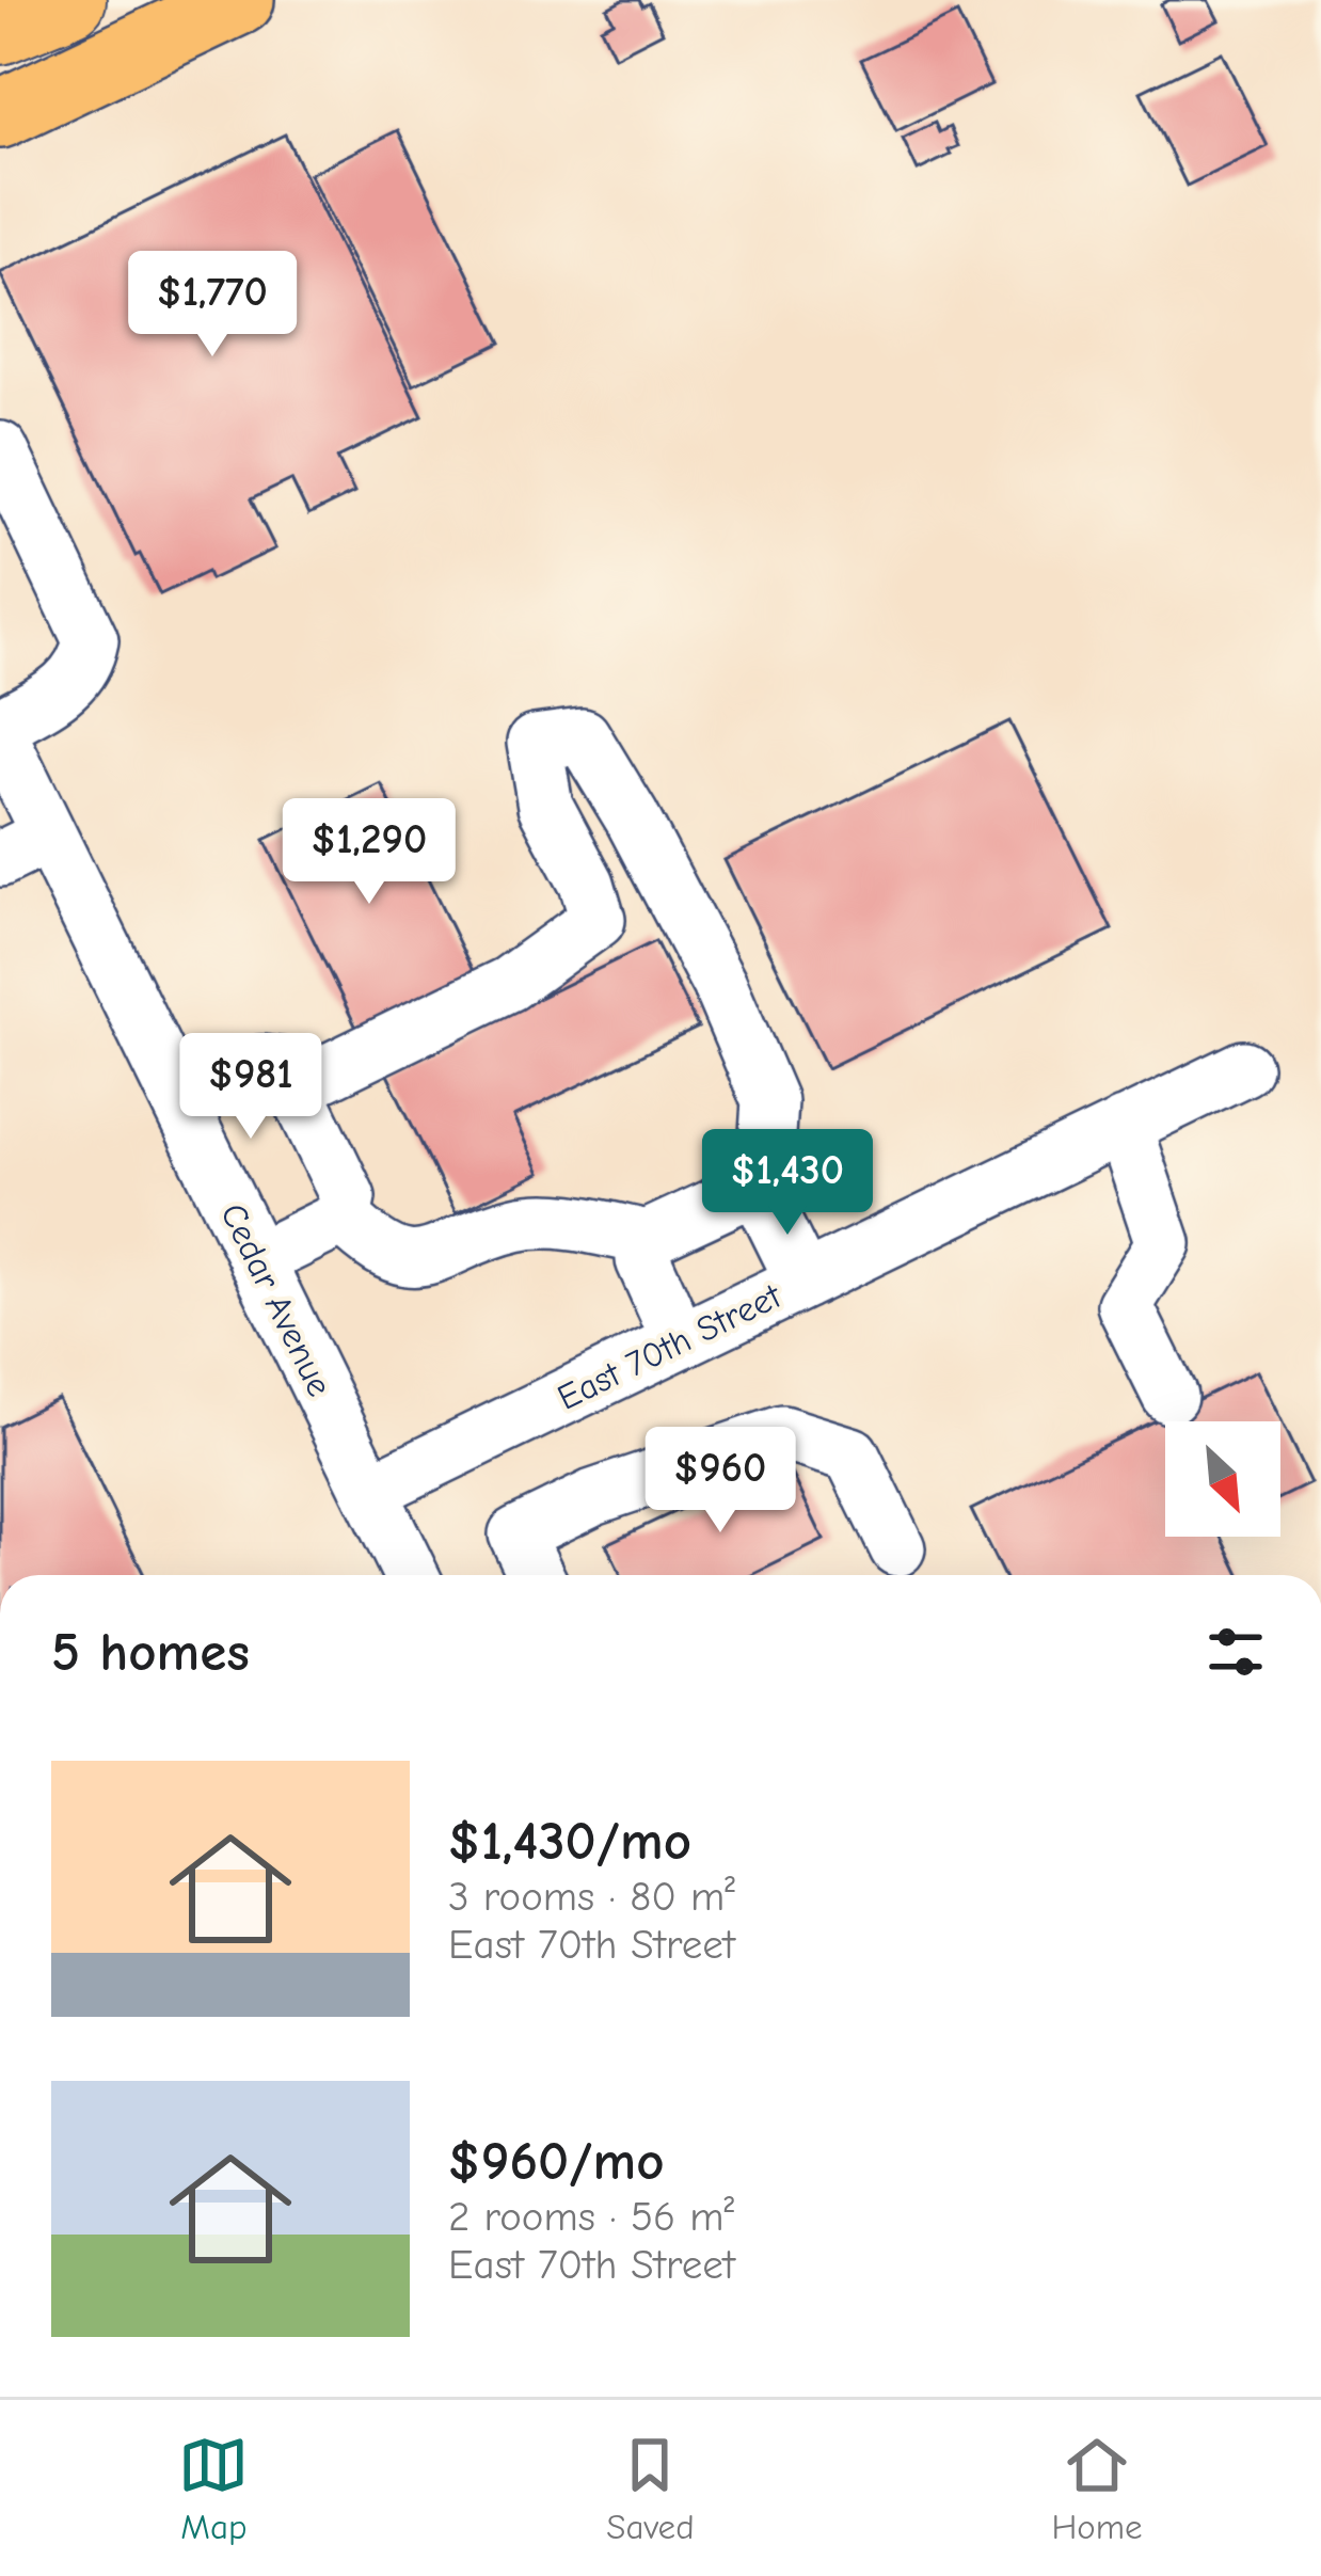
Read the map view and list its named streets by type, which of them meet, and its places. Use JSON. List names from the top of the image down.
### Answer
{
  "streets": {
    "street": ["Cedar Avenue", "East 70th Street"]
  },
  "crossings": [
    ["Cedar Avenue", "East 70th Street"]
  ],
  "north": "bottom right",
  "page": {
    "price": [
      "$1,770",
      "$1,290",
      "$981",
      "$1,430",
      "$960"
    ],
    "heading": "5 homes",
    "list": [
      {
        "name": "$1,430/mo",
        "note": "3 rooms · 80 m² · East 70th Street"
      },
      {
        "name": "$960/mo",
        "note": "2 rooms · 56 m² · East 70th Street"
      }
    ],
    "tabs": ["Map", "Saved", "Home"]
  }
}
